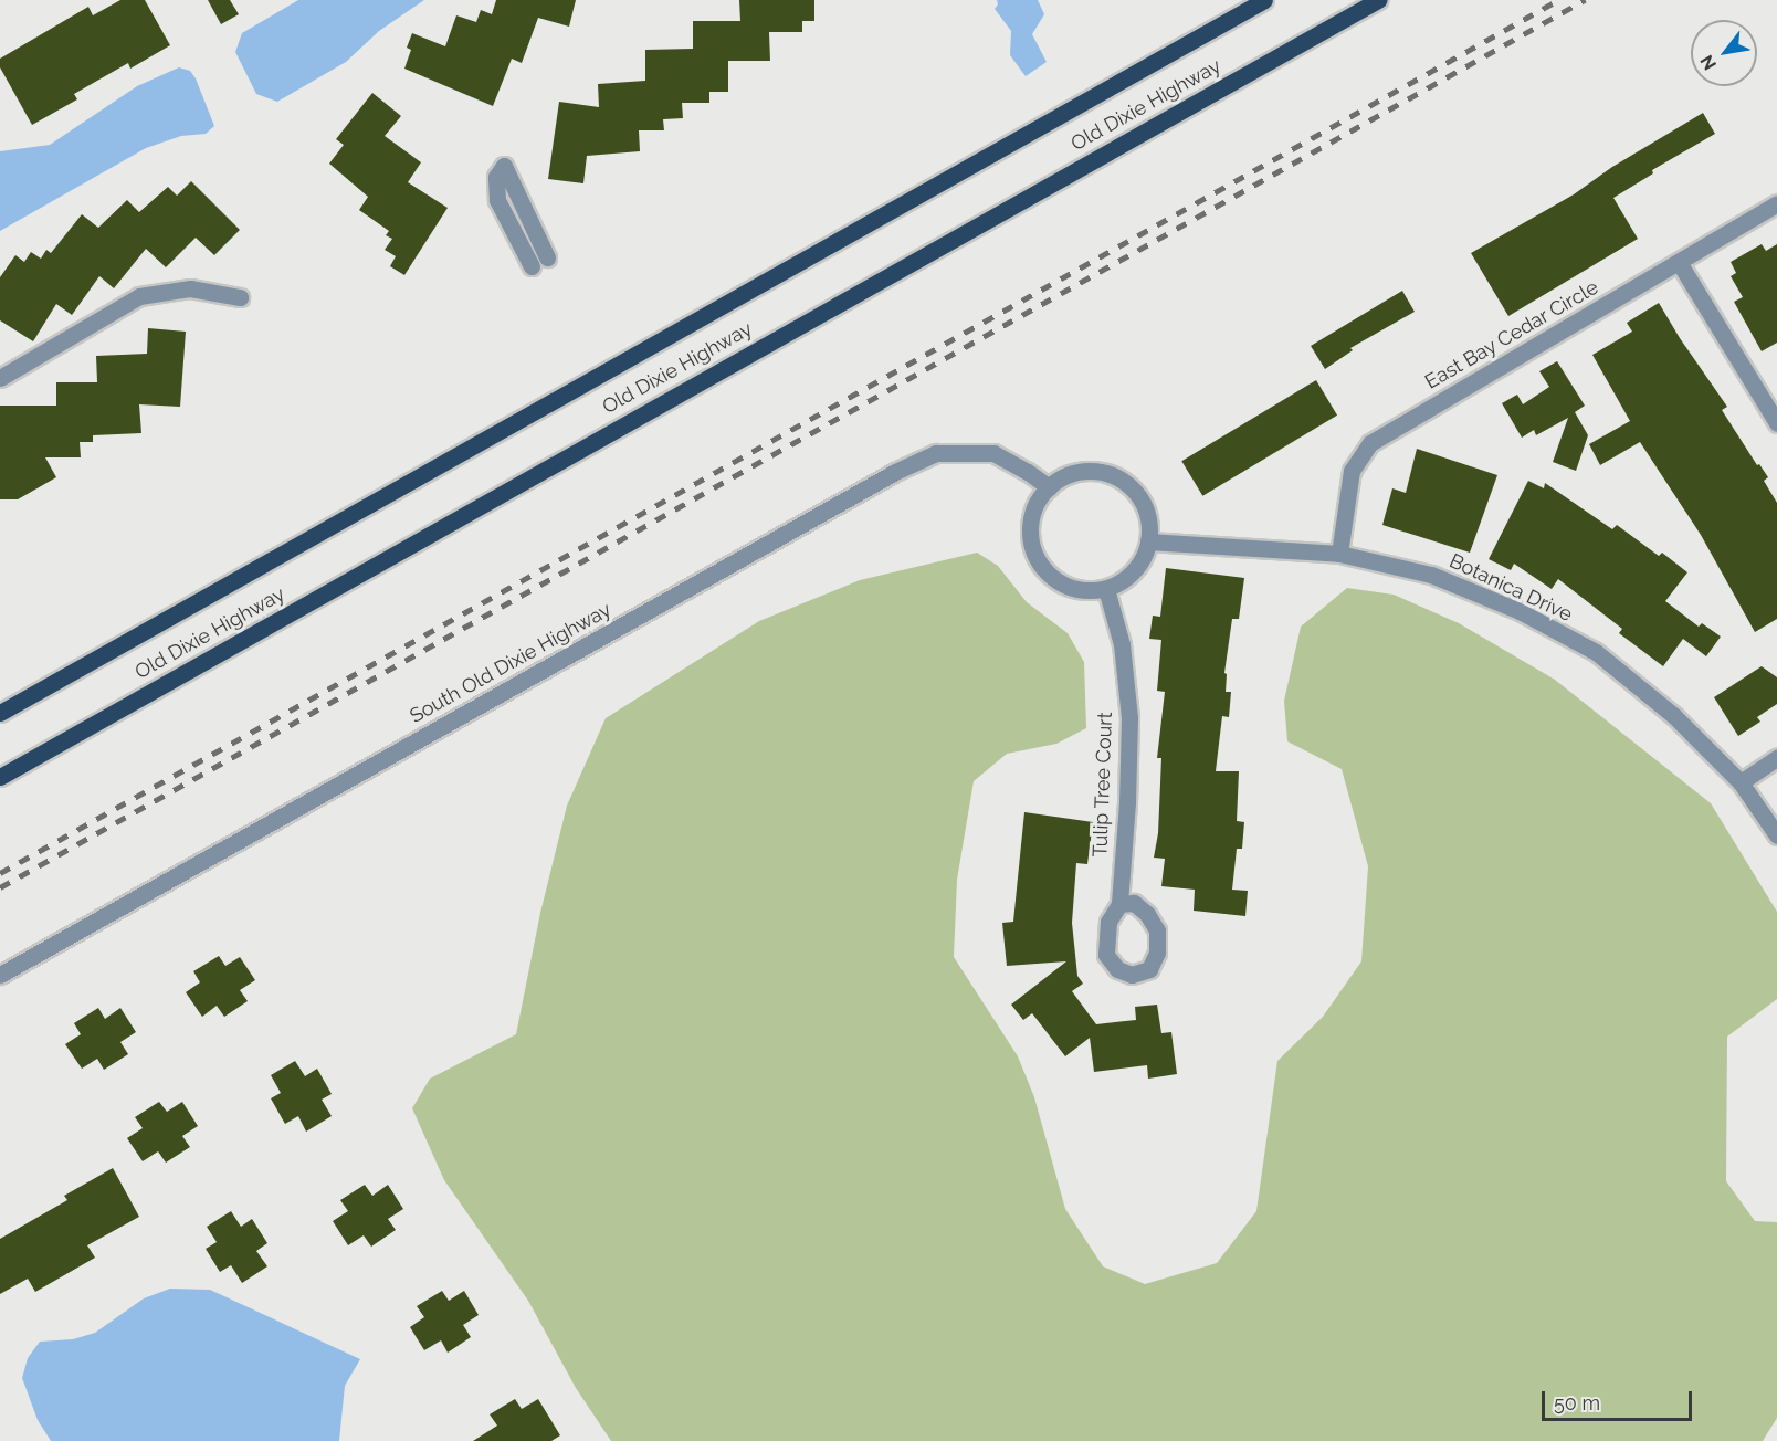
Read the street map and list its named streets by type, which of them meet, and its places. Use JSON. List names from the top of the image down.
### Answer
{
  "streets": {
    "main road": ["Old Dixie Highway"],
    "street": [
      "East Bay Cedar Circle",
      "Botanica Drive",
      "South Old Dixie Highway",
      "Tulip Tree Court"
    ]
  },
  "crossings": [
    ["East Bay Cedar Circle", "Botanica Drive"],
    ["Botanica Drive", "South Old Dixie Highway"],
    ["Botanica Drive", "Tulip Tree Court"],
    ["South Old Dixie Highway", "Tulip Tree Court"]
  ],
  "scale_bar": "50 m",
  "north": "bottom left"
}
